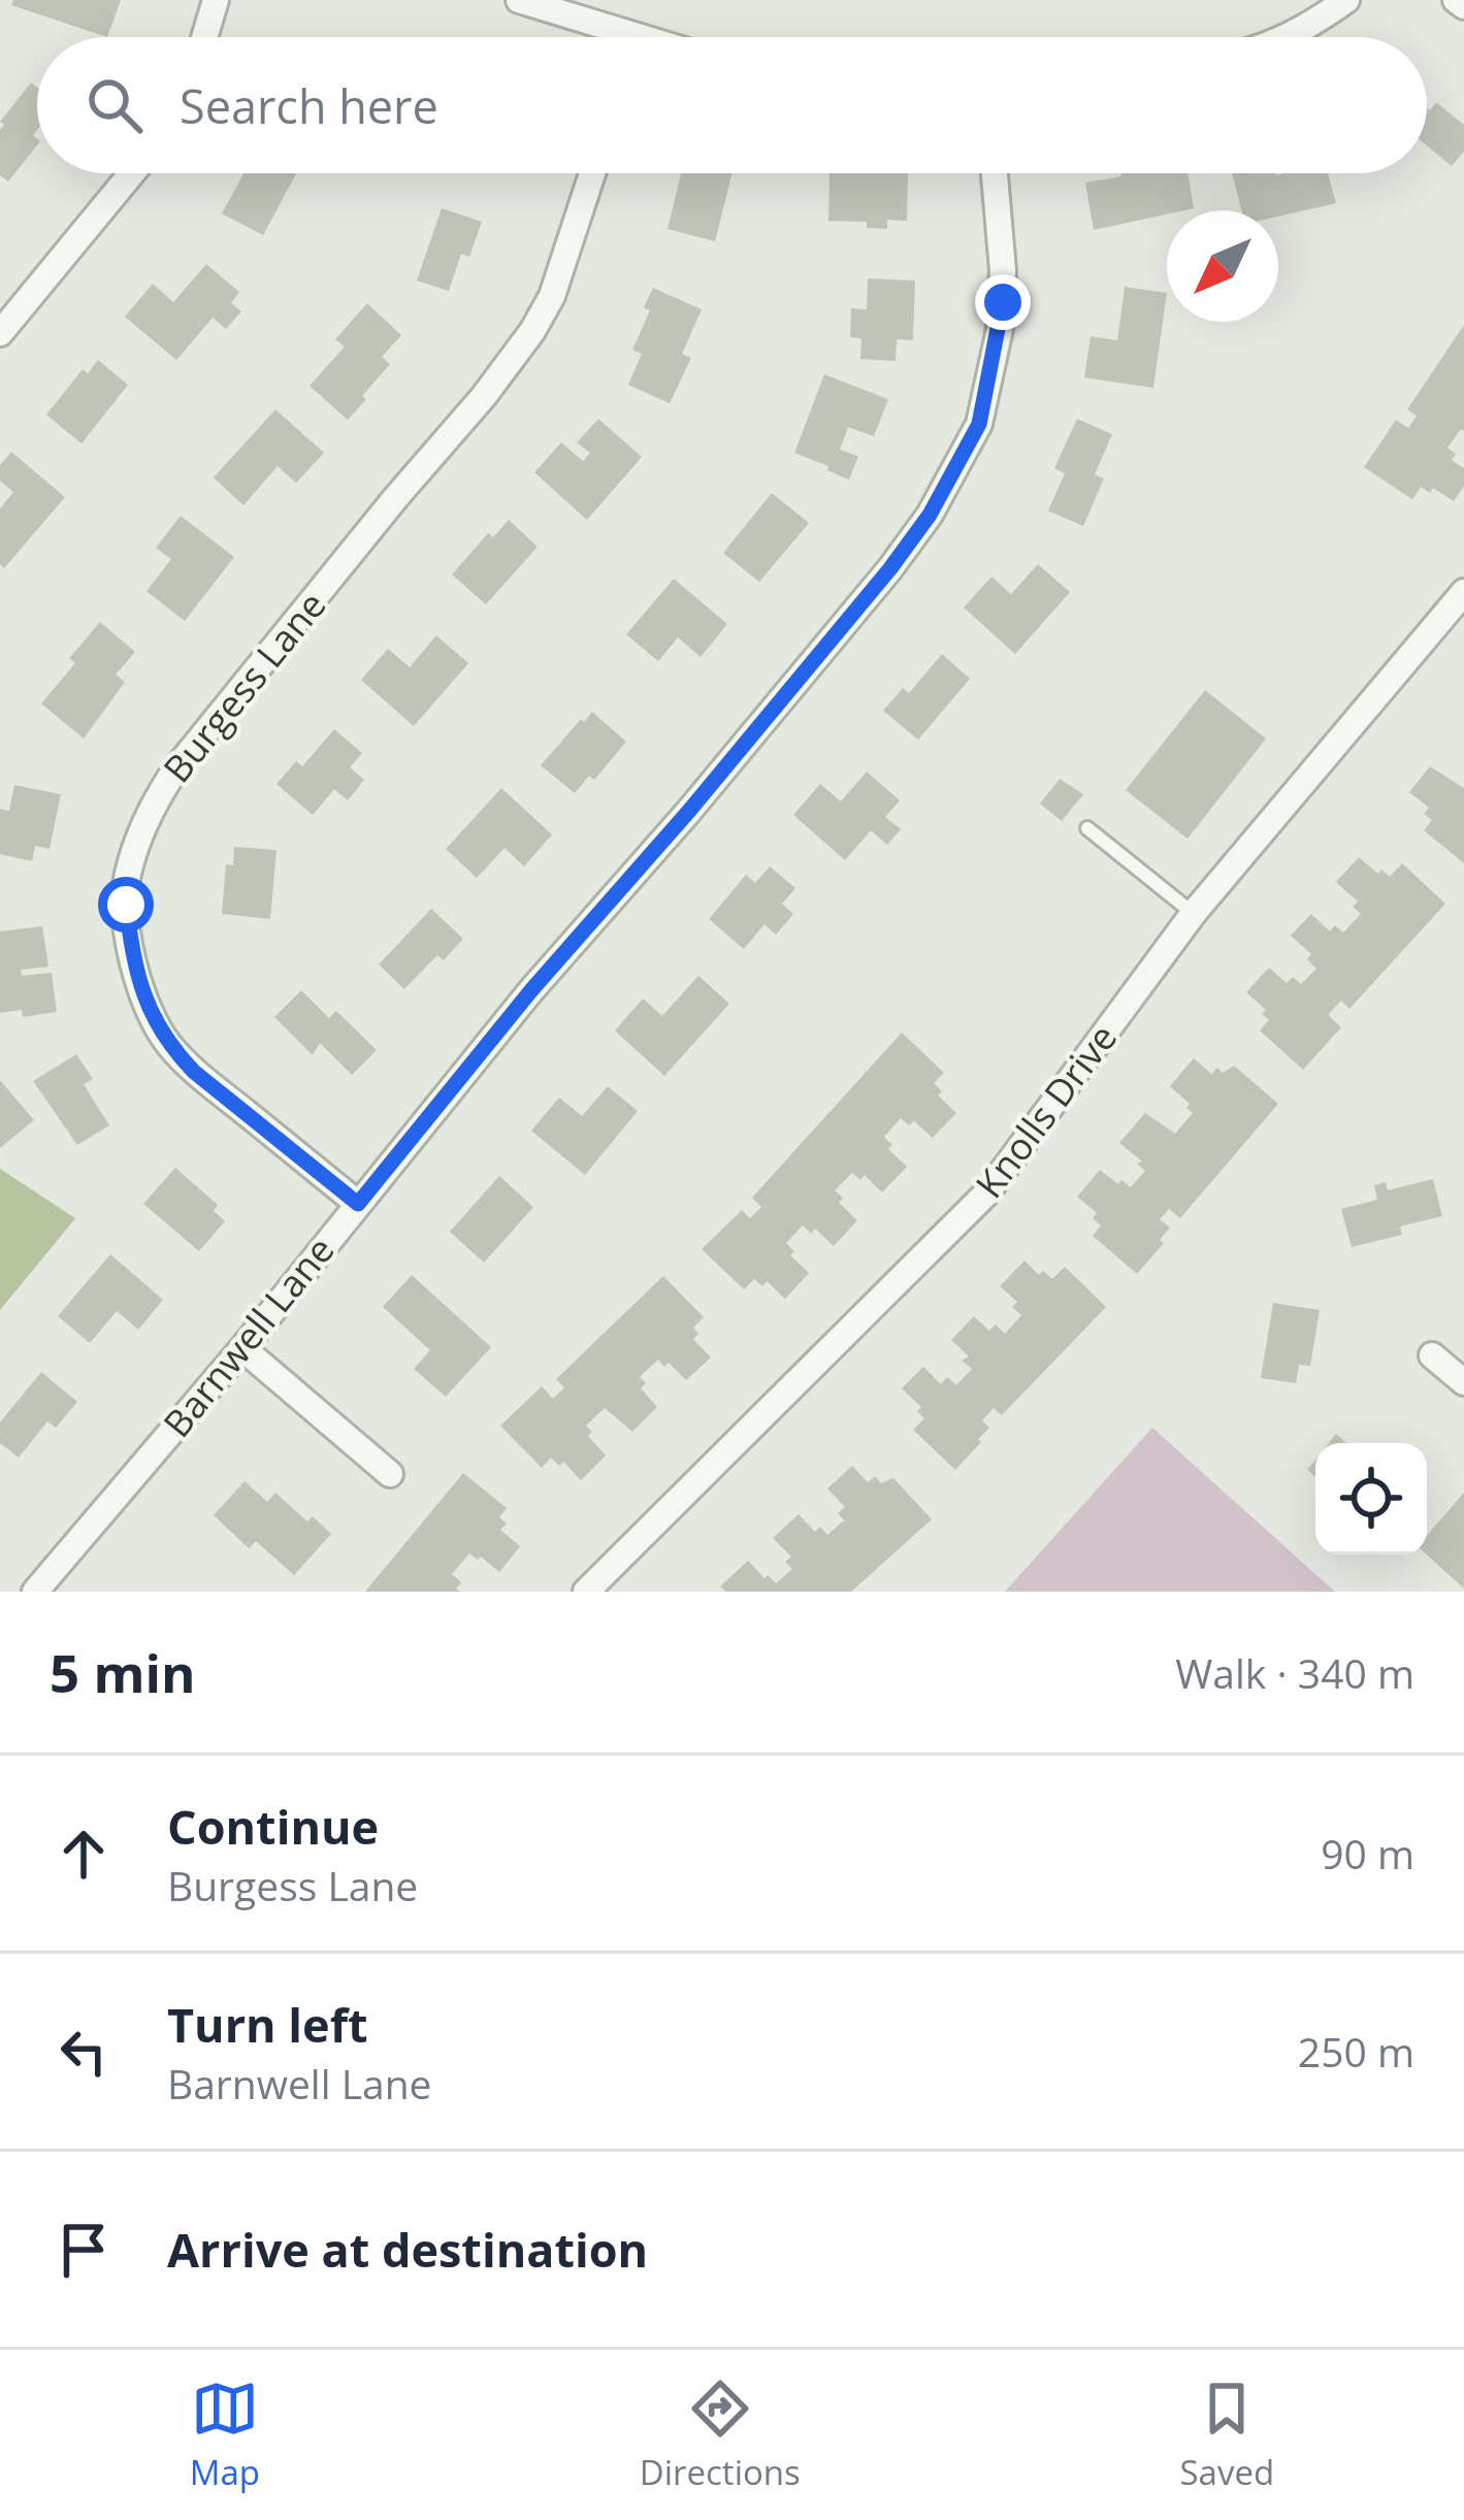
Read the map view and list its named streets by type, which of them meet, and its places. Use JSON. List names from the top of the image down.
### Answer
{
  "streets": {
    "street": ["Burgess Lane", "Knolls Drive", "Barnwell Lane"]
  },
  "crossings": [
    ["Burgess Lane", "Barnwell Lane"]
  ],
  "north": "bottom left",
  "page": {
    "search": "Search here",
    "heading": ["5 min", "Walk · 340 m"],
    "list": [
      ["Continue", "Burgess Lane", "90 m"],
      ["Turn left", "Barnwell Lane", "250 m"],
      "Arrive at destination"
    ],
    "nav": ["Map", "Directions", "Saved"]
  }
}
